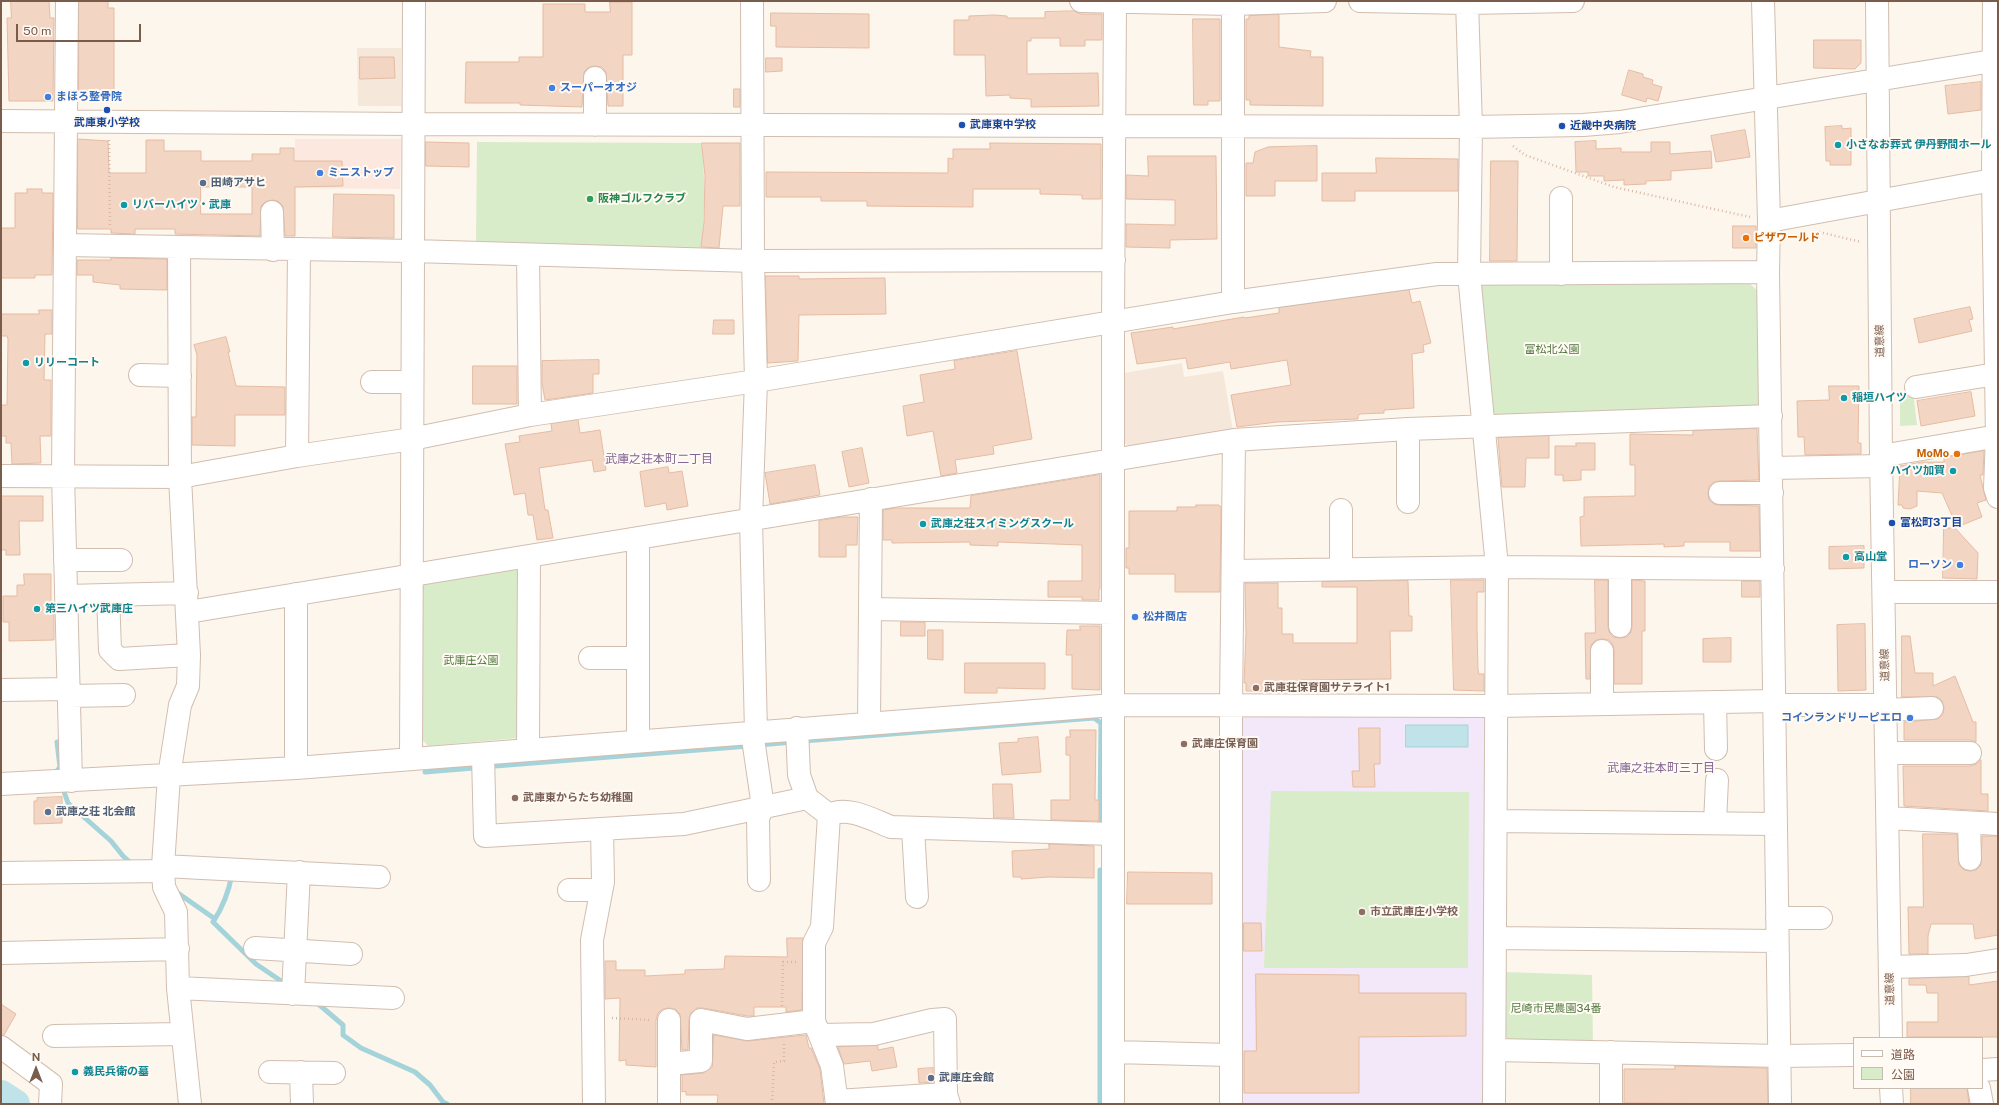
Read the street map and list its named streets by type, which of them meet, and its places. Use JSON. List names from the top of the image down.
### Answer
{
  "streets": {
    "street": ["道意線"]
  },
  "districts": ["武庫之荘本町二丁目", "武庫之荘本町三丁目"],
  "parks": ["富松北公園", "武庫庄公園", "尼崎市民農園34番"],
  "places": [
    "スーパーオオジ",
    "まほろ整骨院",
    "武庫東小学校",
    "武庫東中学校",
    "近畿中央病院",
    "小さなお葬式 伊丹野間ホール",
    "ミニストップ",
    "田崎アサヒ",
    "阪神ゴルフクラブ",
    "リバーハイツ・武庫",
    "ピザワールド",
    "リリーコート",
    "稲垣ハイツ",
    "MoMo",
    "ハイツ加賀",
    "富松町3丁目",
    "武庫之荘スイミングスクール",
    "高山堂",
    "ローソン",
    "第三ハイツ武庫庄",
    "松井商店",
    "武庫荘保育園サテライト1",
    "コインランドリーピエロ",
    "武庫庄保育園",
    "武庫東からたち幼稚園",
    "武庫之荘 北会館",
    "市立武庫庄小学校",
    "義民兵衛の墓",
    "武庫庄会館"
  ],
  "legend": ["道路", "公園"],
  "scale_bar": "50 m",
  "north": "top"
}
